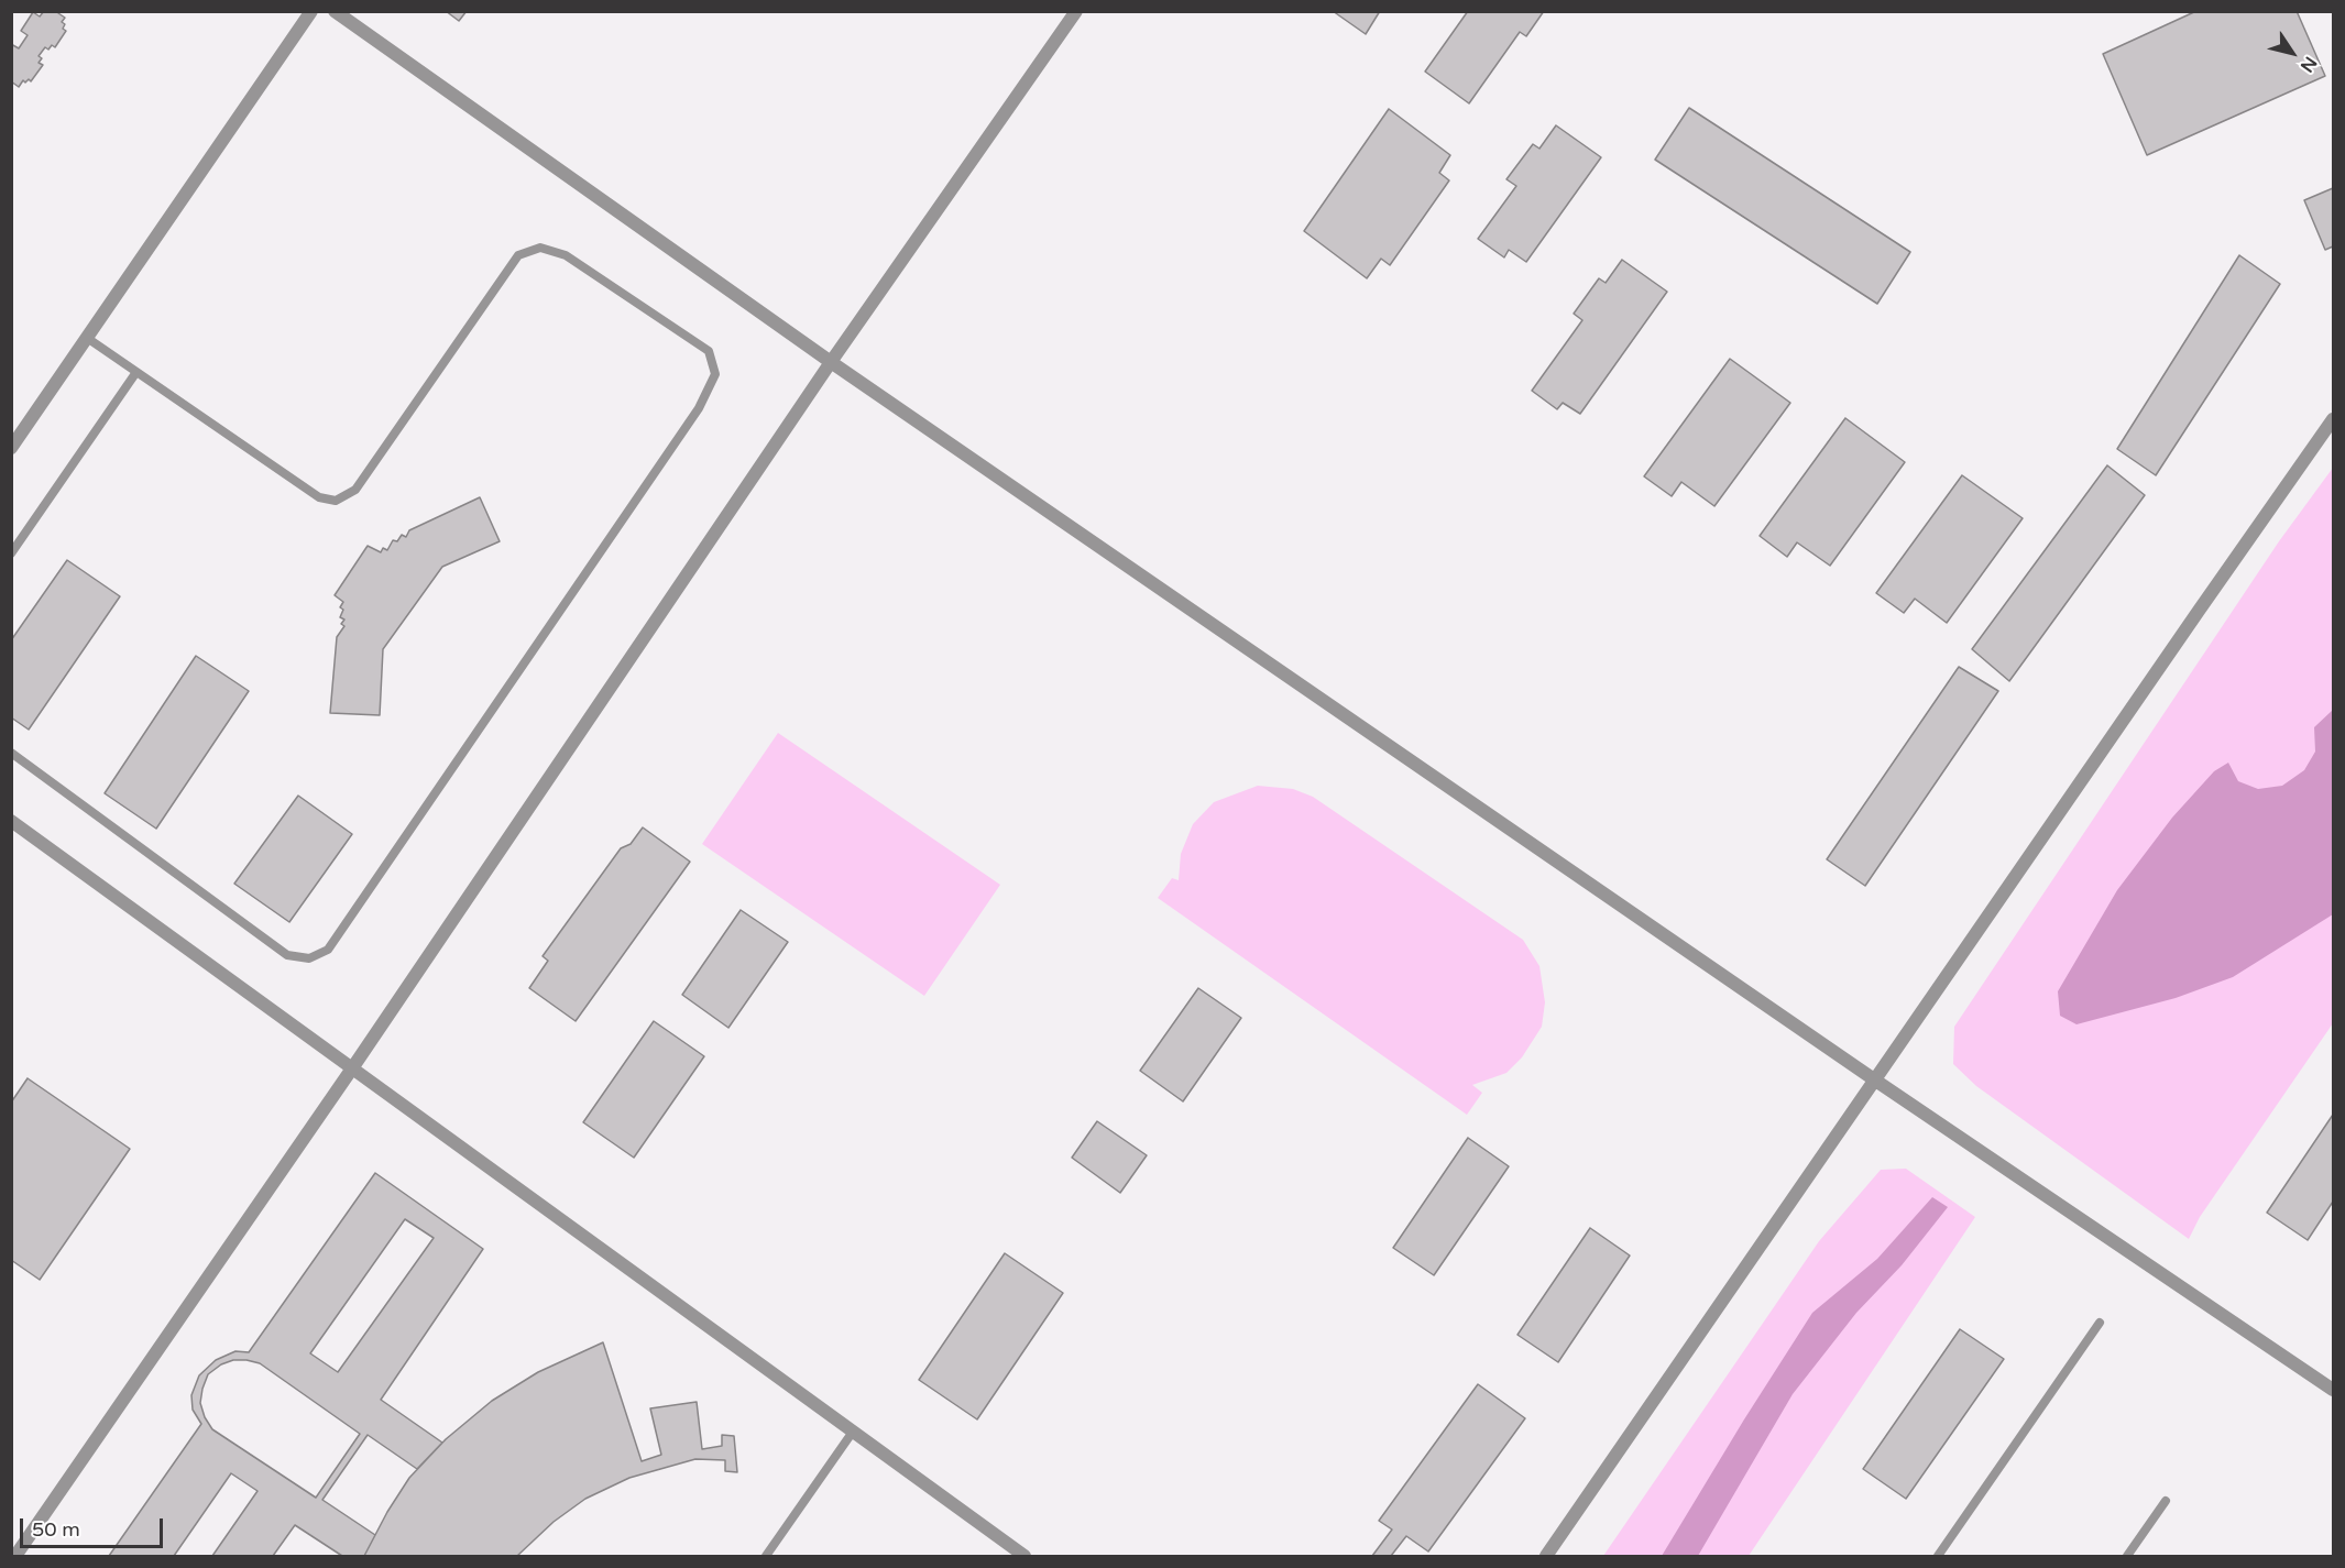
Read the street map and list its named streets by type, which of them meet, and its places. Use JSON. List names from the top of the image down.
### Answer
{
  "scale_bar": "50 m",
  "north": "bottom right"
}
